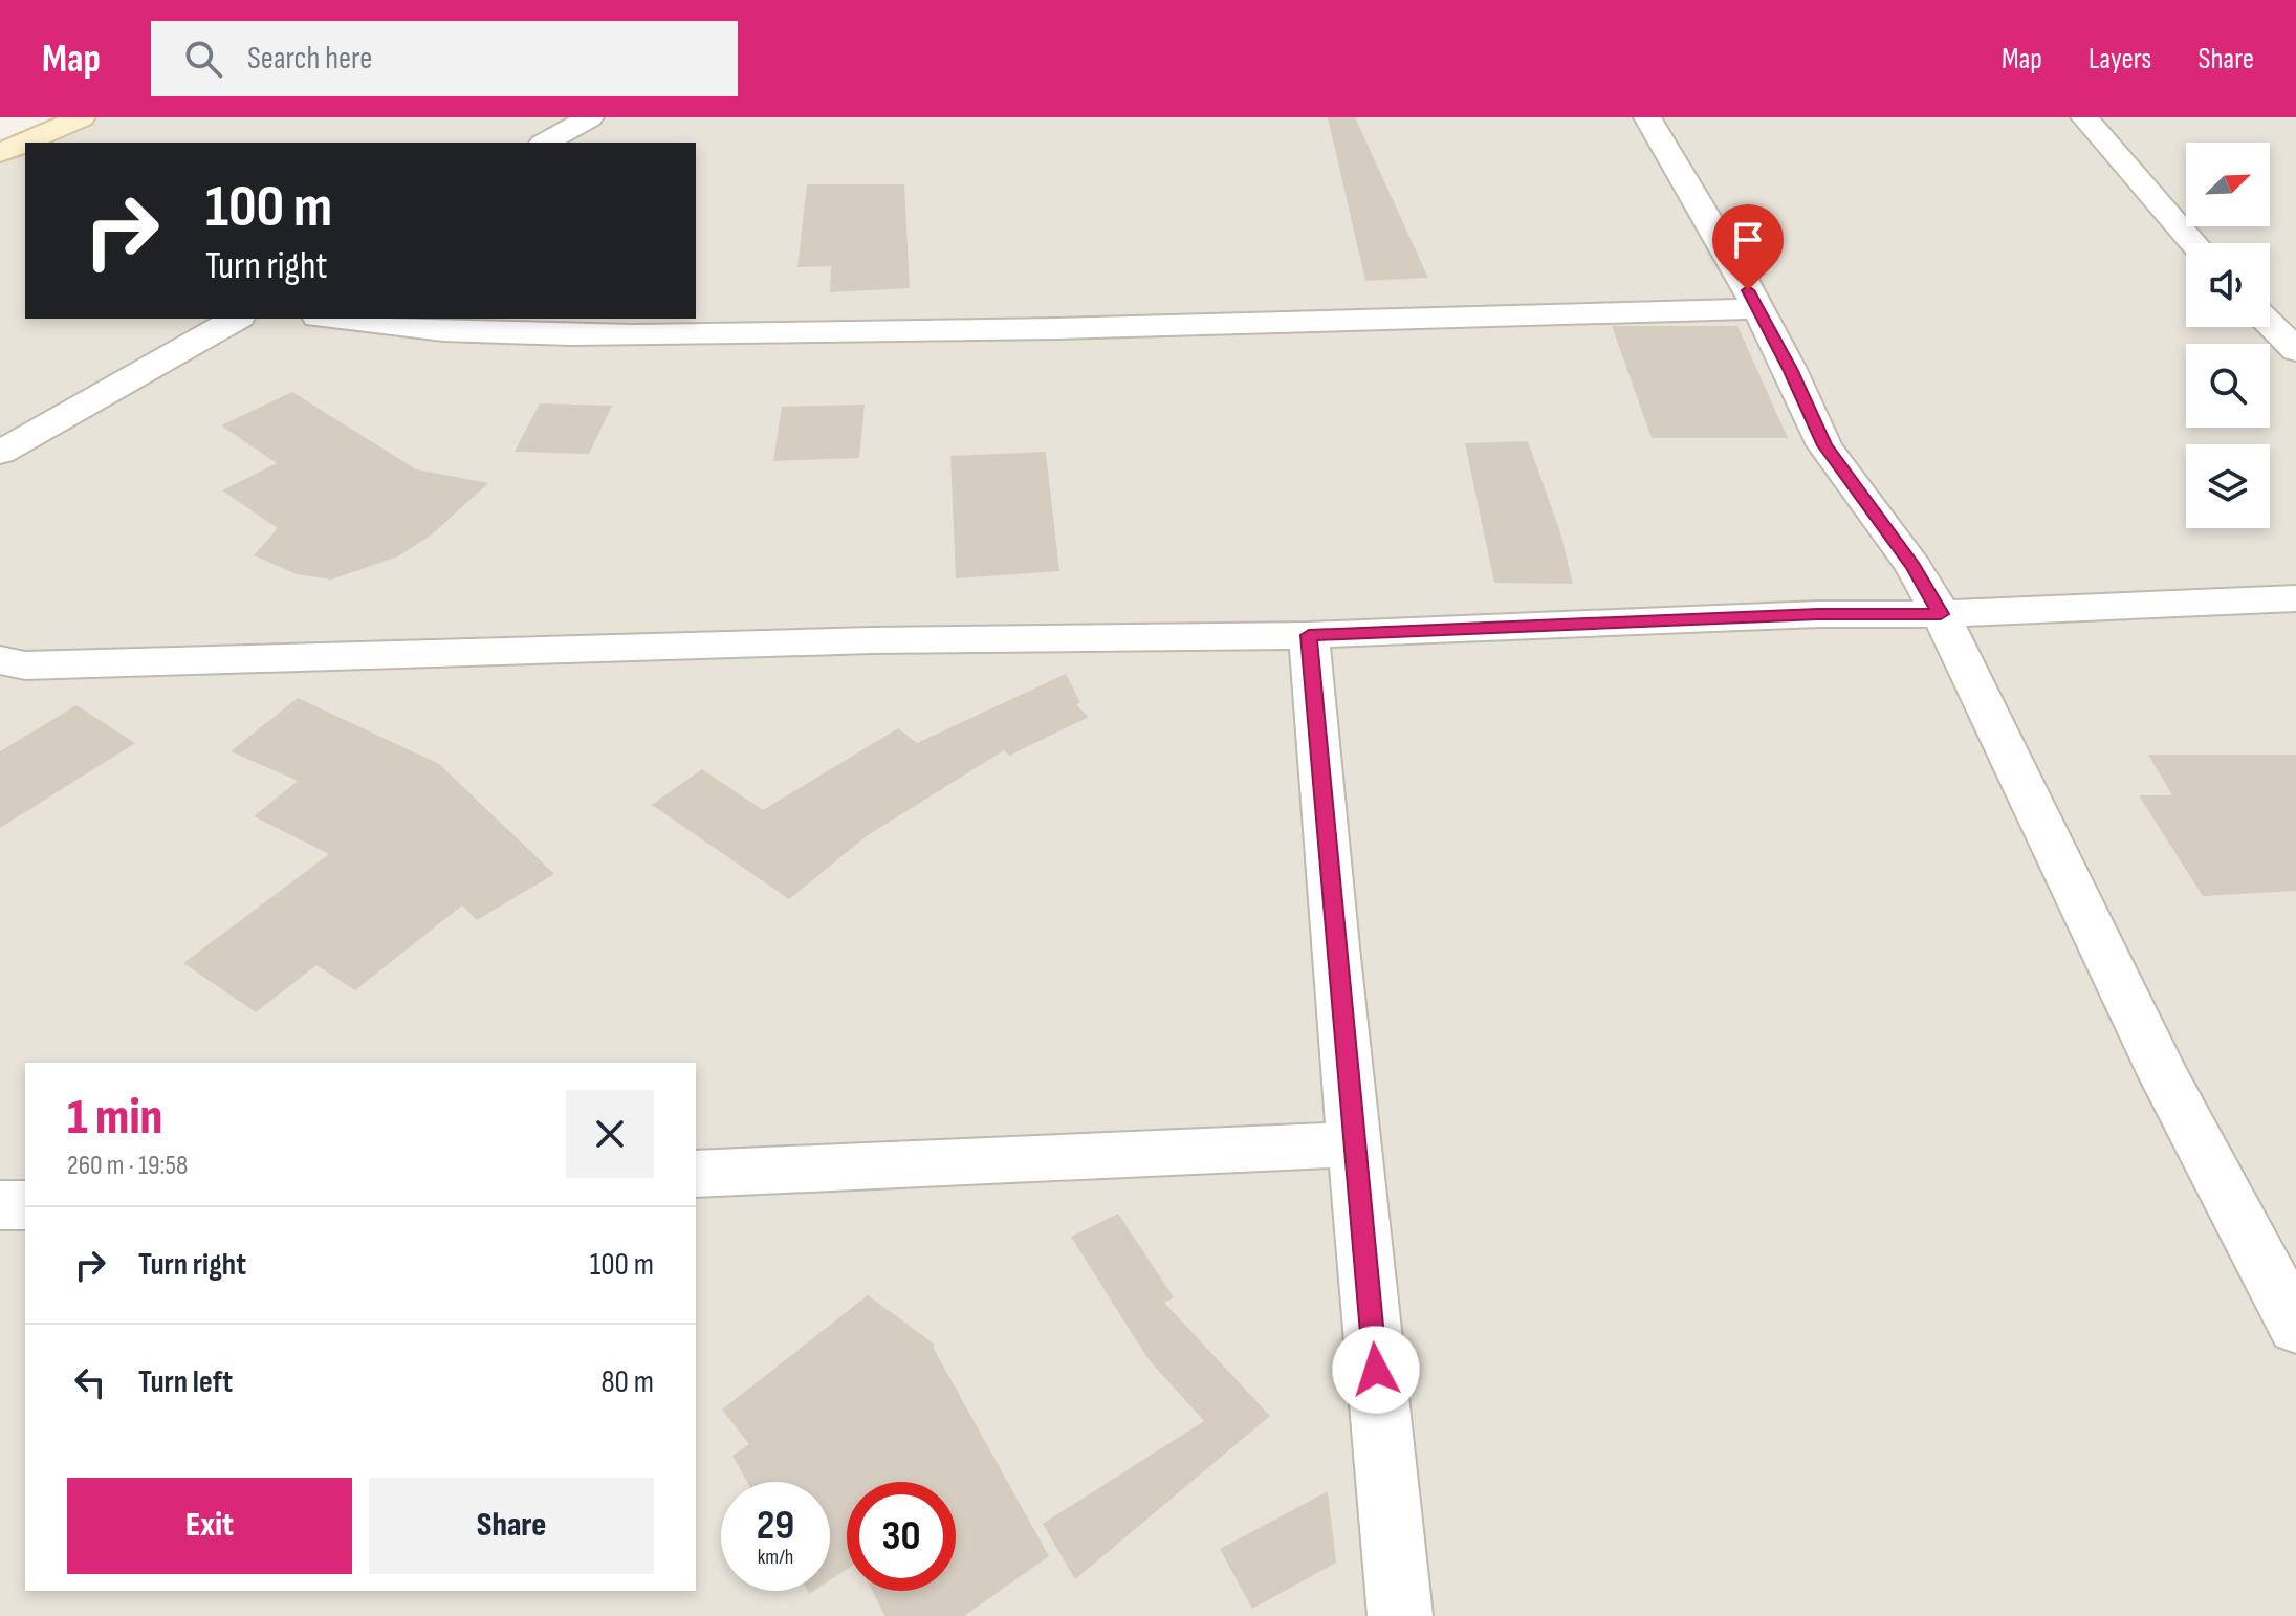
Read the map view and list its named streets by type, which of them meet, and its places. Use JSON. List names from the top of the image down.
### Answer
{
  "north": "top right",
  "page": {
    "header": "Map",
    "search": "Search here",
    "nav": ["Map", "Layers", "Share"],
    "turn": ["100 m", "Turn right"],
    "heading": ["1 min", "260 m · 19:58"],
    "list": [
      {
        "name": "Turn right",
        "value": "100 m"
      },
      {
        "name": "Turn left",
        "value": "80 m"
      }
    ],
    "buttons": ["Exit", "Share"],
    "speed": "29 km/h",
    "limit": "30"
  }
}
